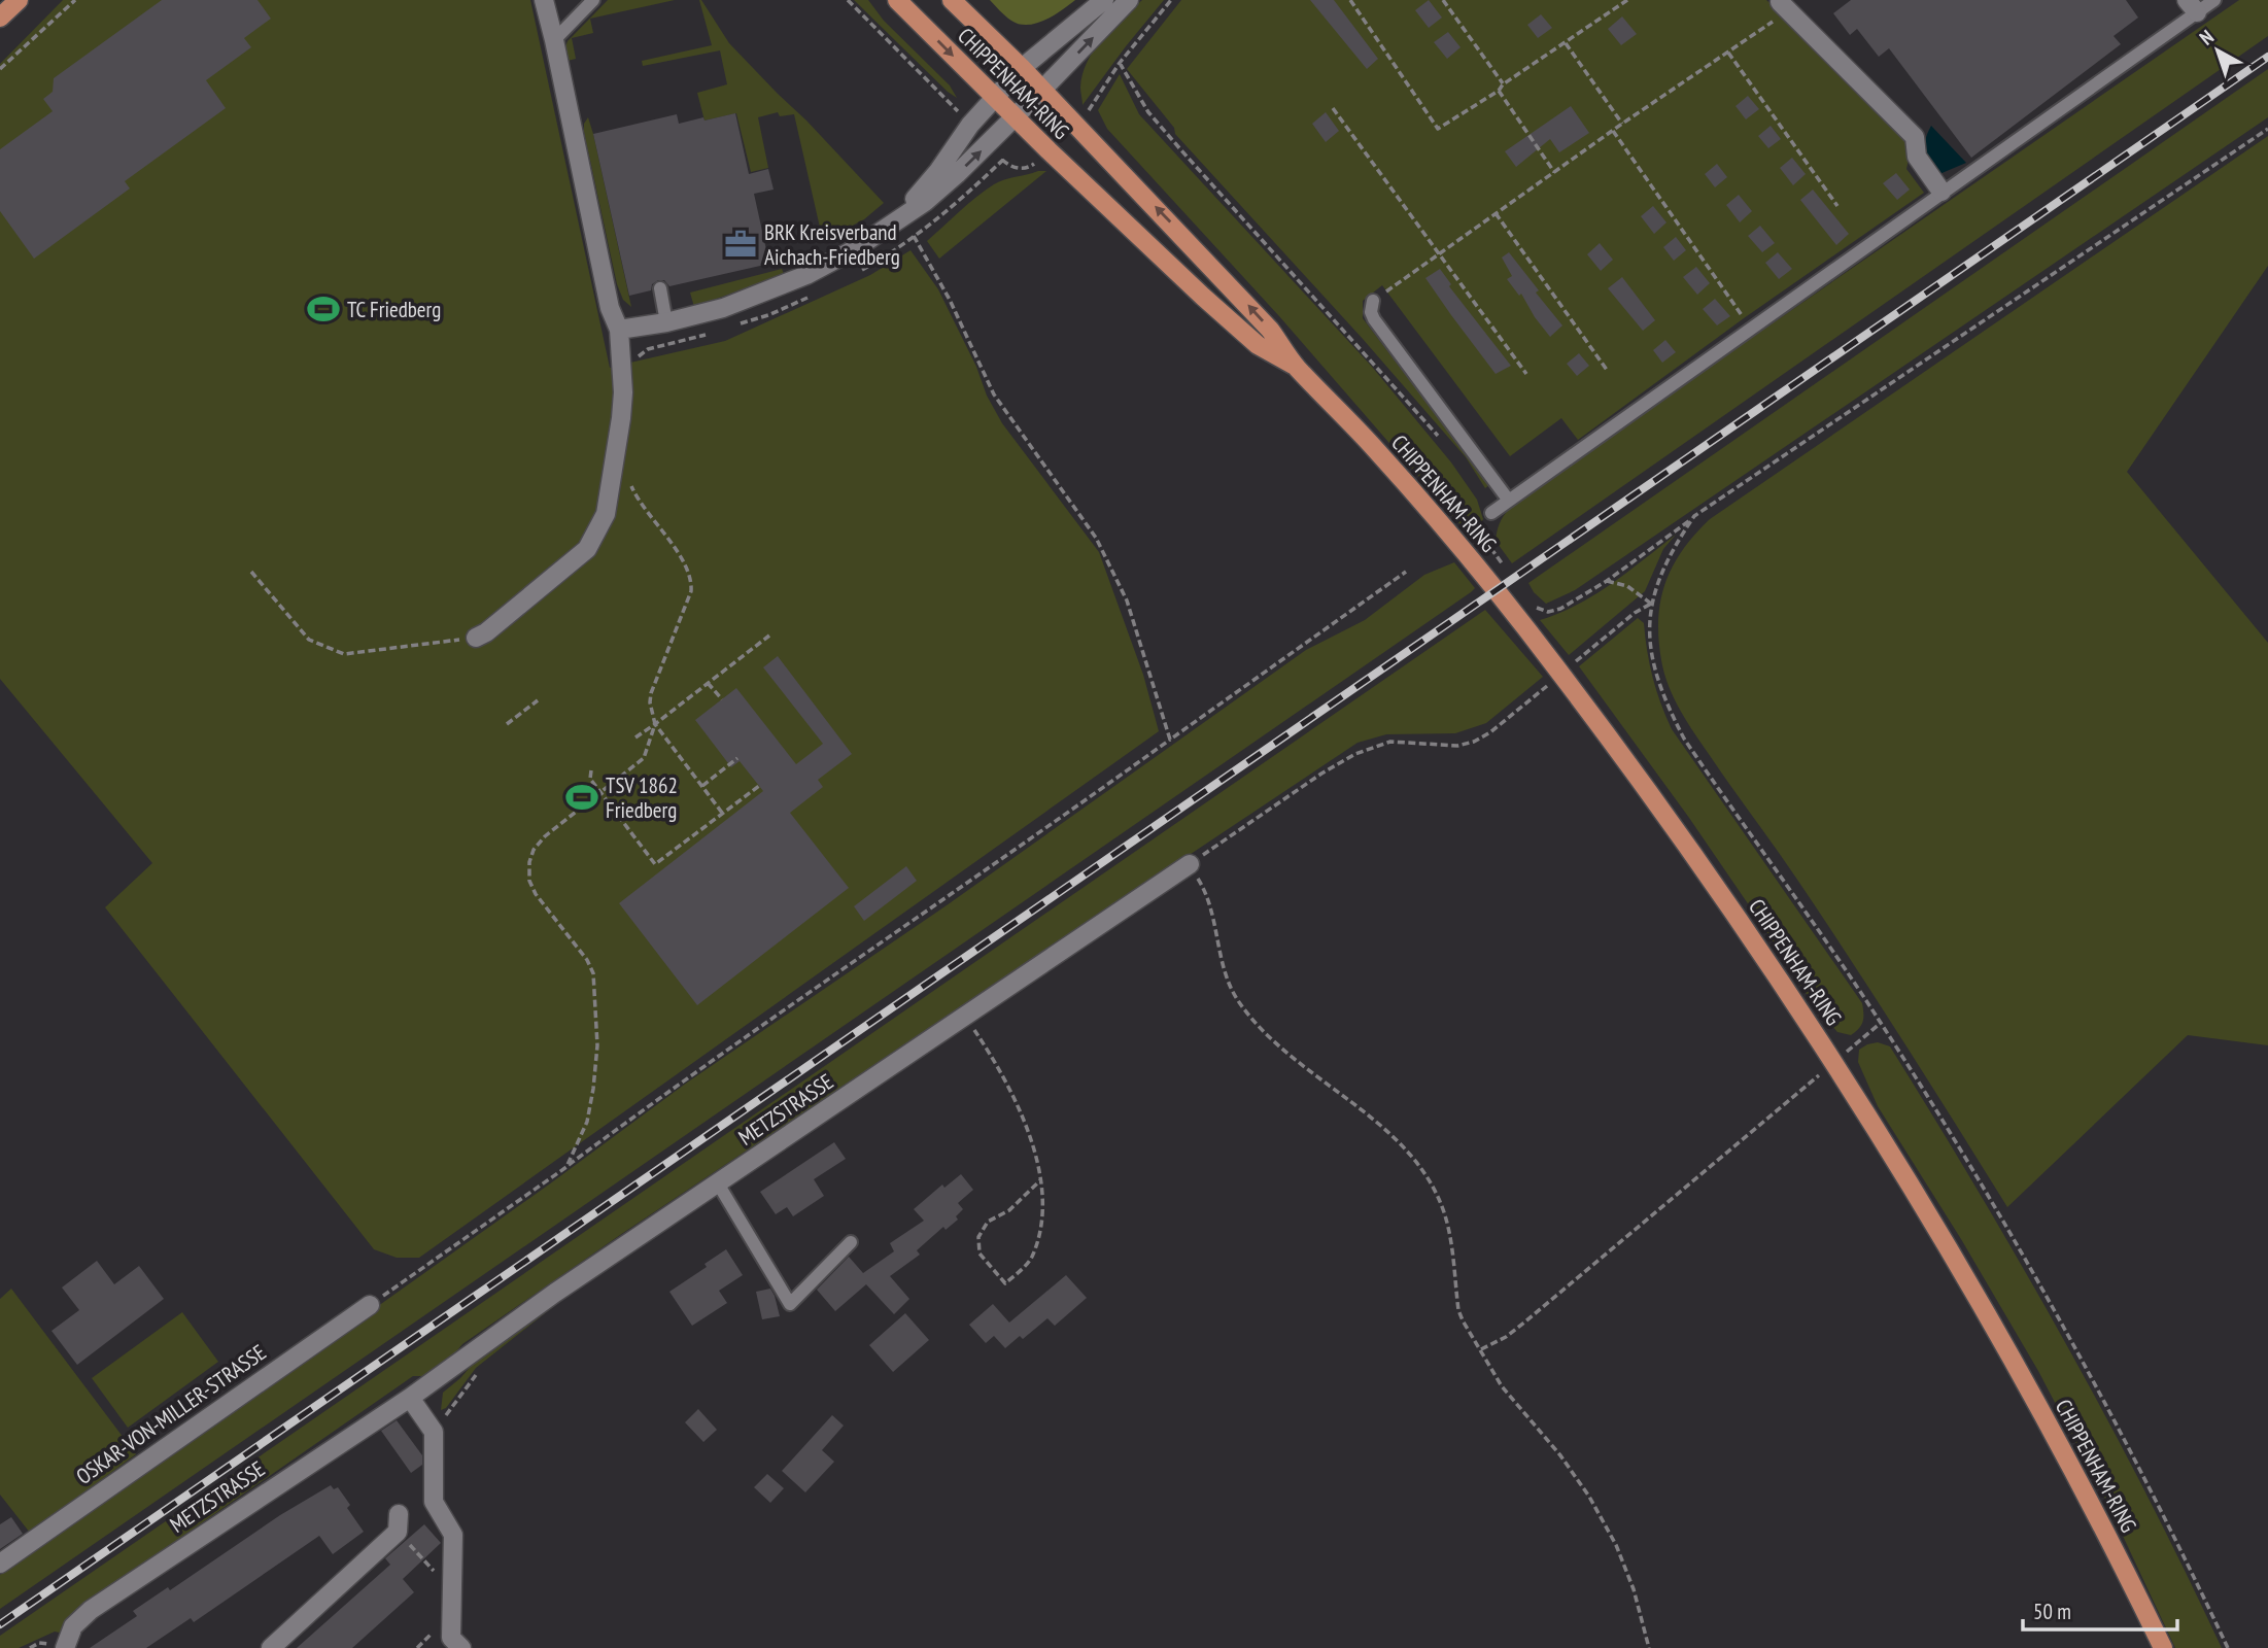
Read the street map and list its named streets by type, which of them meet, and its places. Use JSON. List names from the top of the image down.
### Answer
{
  "streets": {
    "main road": ["CHIPPENHAM-RING"],
    "street": ["METZSTRASSE", "OSKAR-VON-MILLER-STRASSE"]
  },
  "places": {
    "office": ["BRK Kreisverband Aichach-Friedberg"],
    "sports": ["TC Friedberg", "TSV 1862 Friedberg"]
  },
  "scale_bar": "50 m",
  "north": "top left"
}
